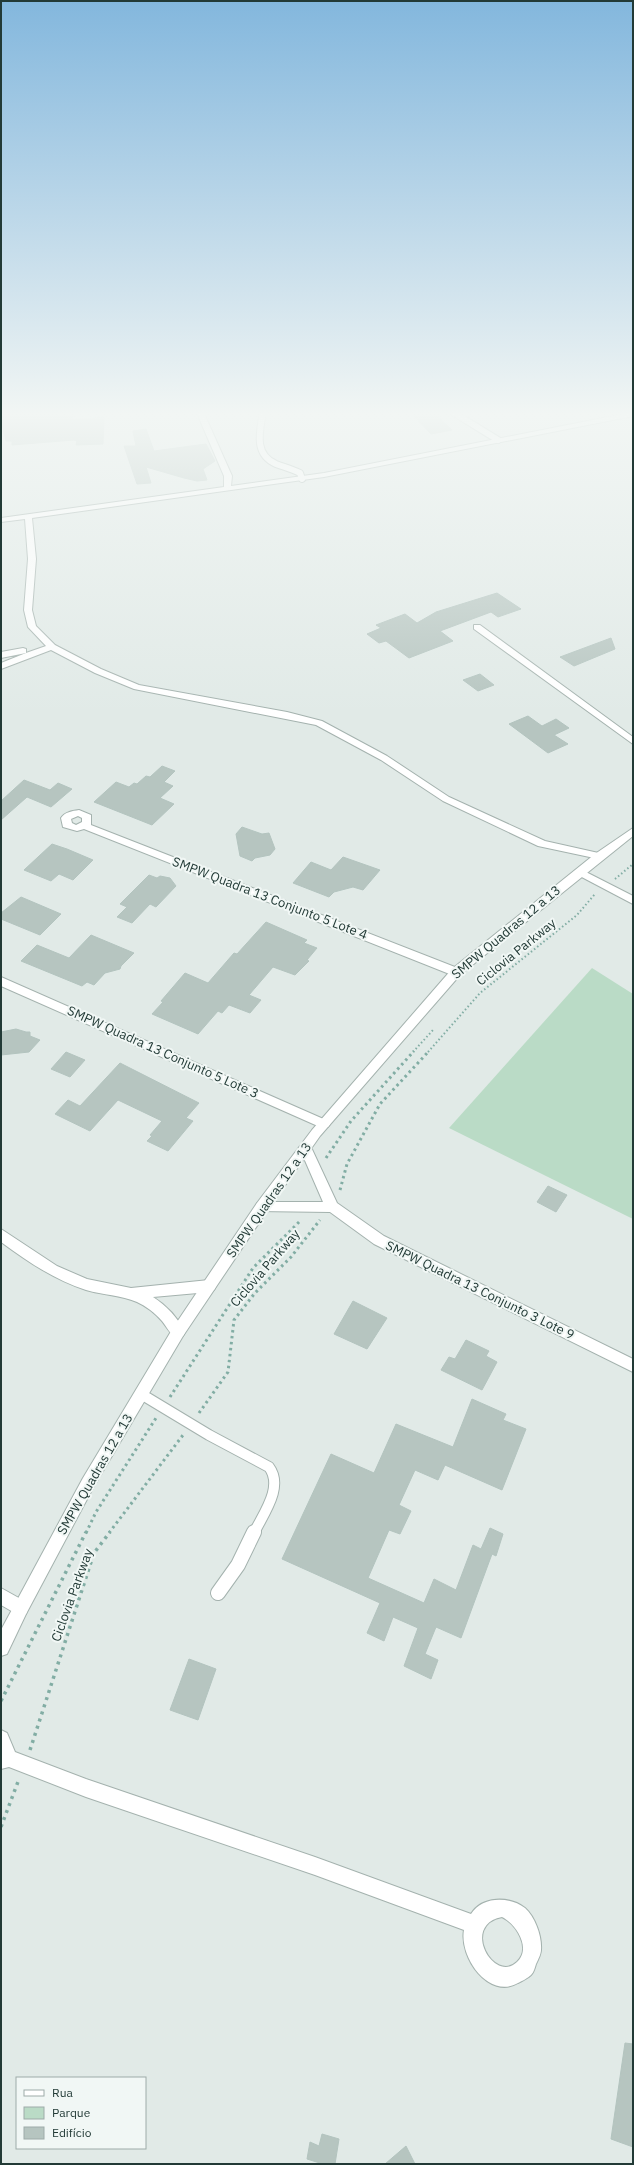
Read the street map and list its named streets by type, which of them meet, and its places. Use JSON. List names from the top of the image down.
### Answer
{
  "streets": {
    "street": [
      "SMPW Quadra 13 Conjunto 5 Lote 4",
      "SMPW Quadras 12 a 13",
      "SMPW Quadra 13 Conjunto 5 Lote 3",
      "SMPW Quadra 13 Conjunto 3 Lote 9"
    ],
    "path": ["Ciclovia Parkway"]
  },
  "crossings": [
    ["SMPW Quadra 13 Conjunto 5 Lote 4", "SMPW Quadras 12 a 13"],
    ["SMPW Quadras 12 a 13", "SMPW Quadra 13 Conjunto 5 Lote 3"],
    ["Ciclovia Parkway", "SMPW Quadra 13 Conjunto 3 Lote 9"]
  ],
  "legend": ["Rua", "Parque", "Edifício"]
}
